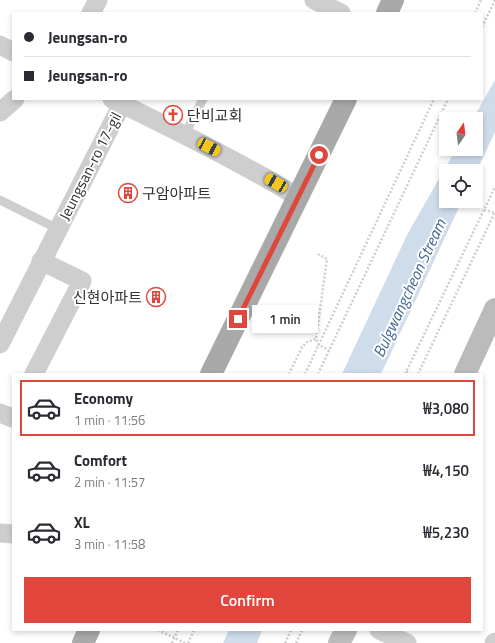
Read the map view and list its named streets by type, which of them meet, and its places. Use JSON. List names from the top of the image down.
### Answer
{
  "streets": {
    "street": ["Jeungsan-ro 17-gil"]
  },
  "water": ["Bulgwangcheon Stream"],
  "places": {
    "church": ["단비교회"],
    "building": ["구암아파트", "신현아파트"]
  },
  "north": "top",
  "page": {
    "banner": ["Jeungsan-ro", "Jeungsan-ro"],
    "bubble": "1 min",
    "list": [
      {
        "name": "Economy",
        "note": "1 min · 11:56",
        "value": "₩3,080"
      },
      {
        "name": "Comfort",
        "note": "2 min · 11:57",
        "value": "₩4,150"
      },
      {
        "name": "XL",
        "note": "3 min · 11:58",
        "value": "₩5,230"
      }
    ],
    "buttons": "Confirm"
  }
}
